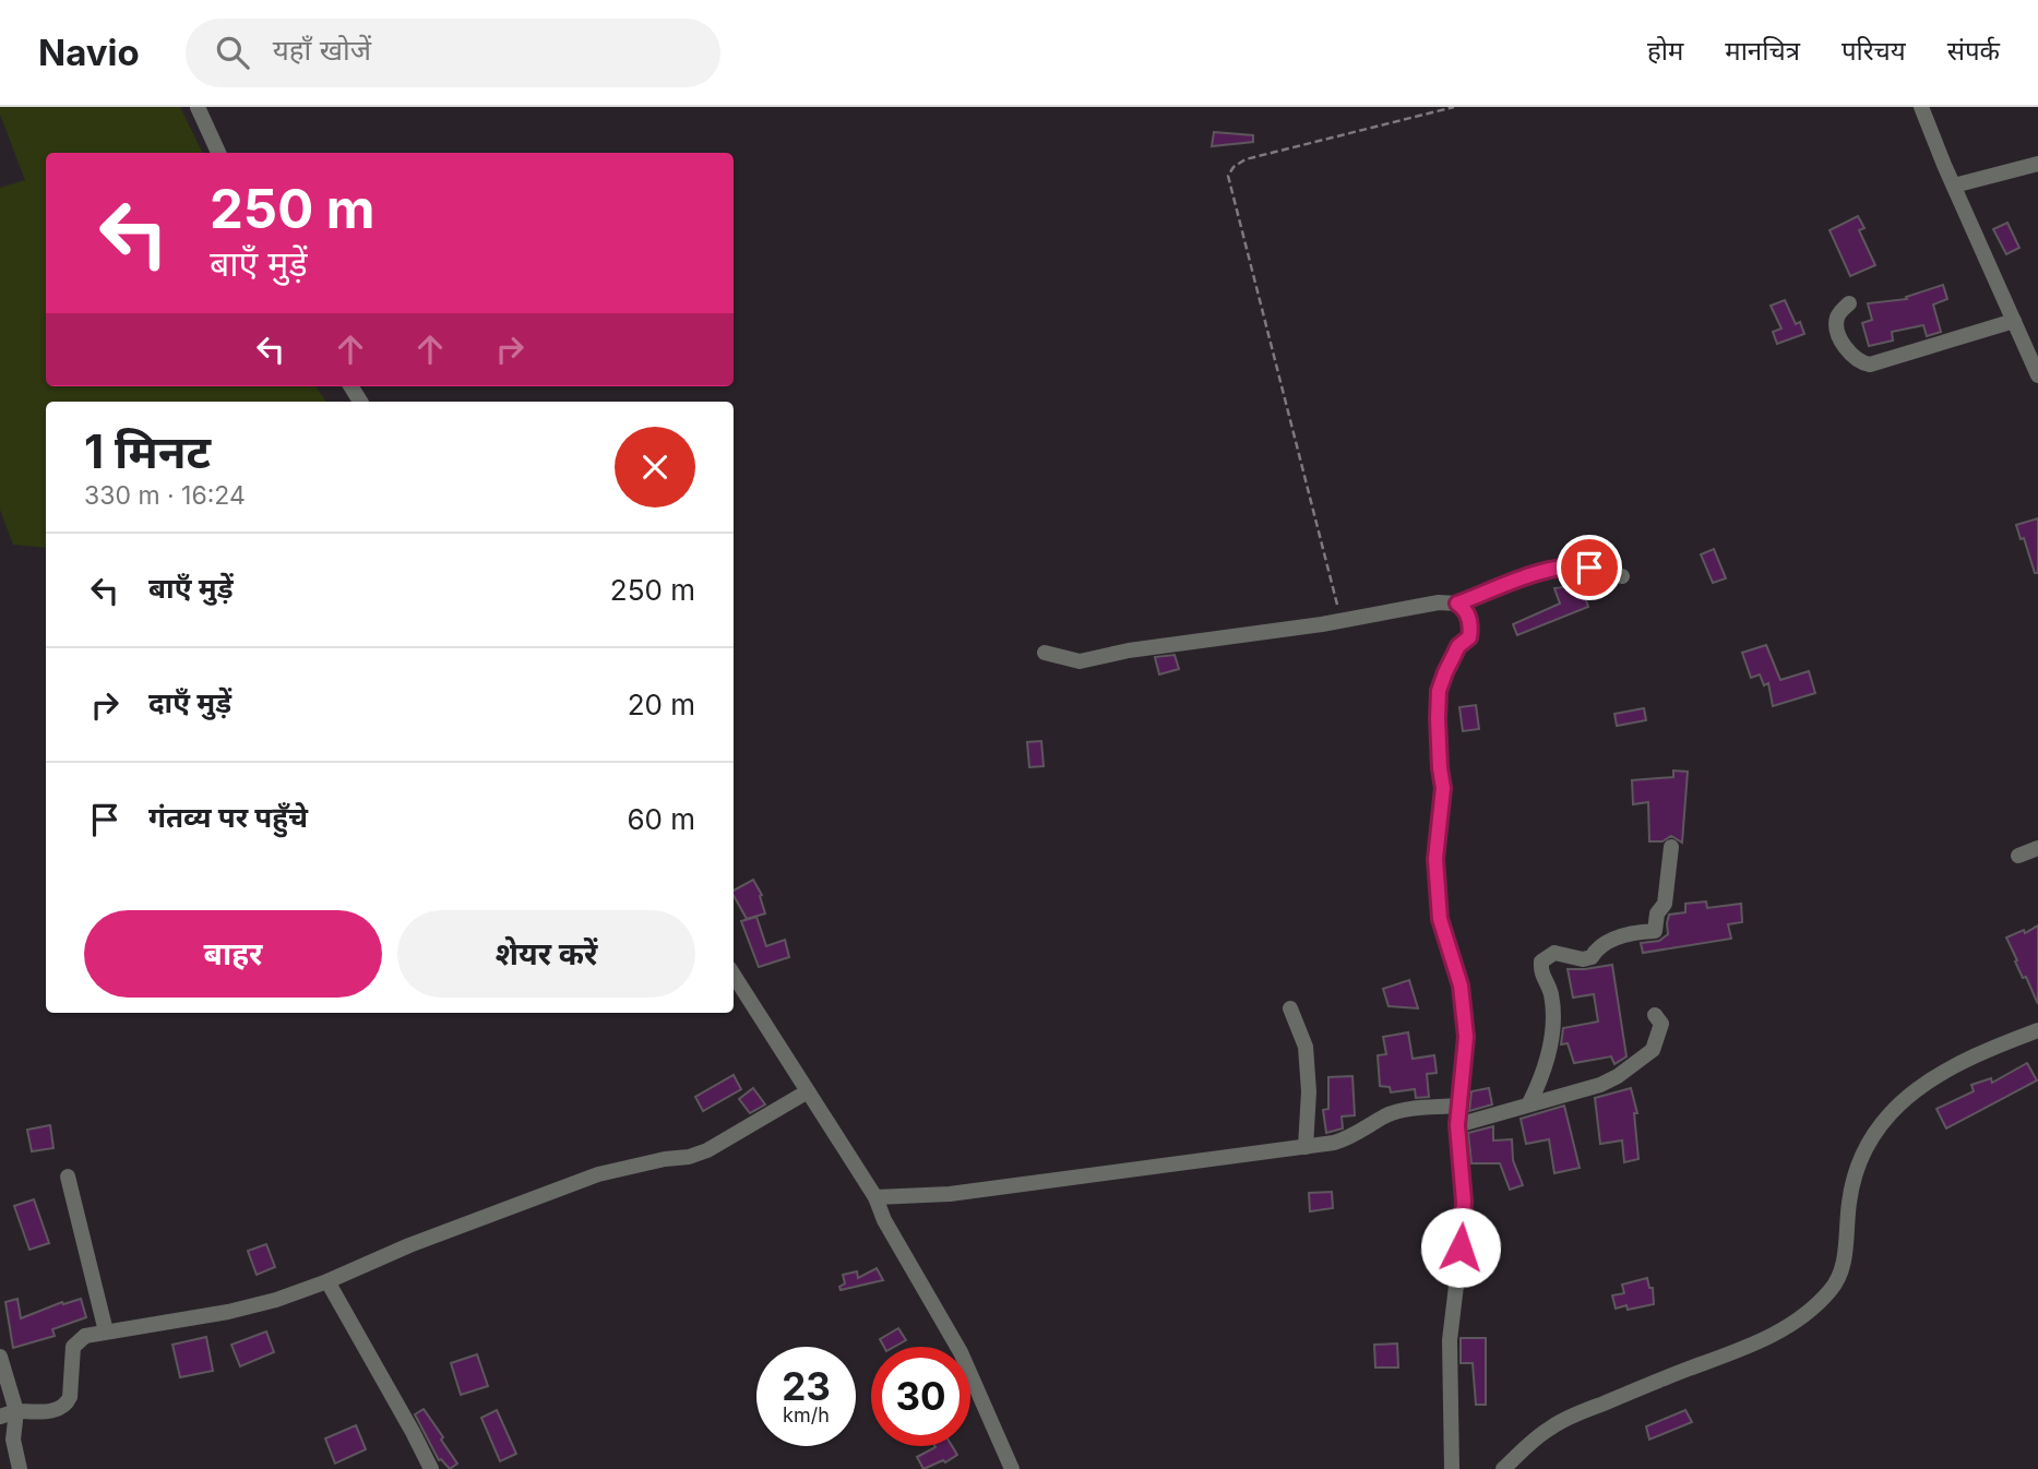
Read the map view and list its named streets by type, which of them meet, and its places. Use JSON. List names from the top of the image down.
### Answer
{
  "page": {
    "header": "Navio",
    "search": "यहाँ खोजें",
    "nav": [
      "होम",
      "मानचित्र",
      "परिचय",
      "संपर्क"
    ],
    "turn": ["250 m", "बाएँ मुड़ें"],
    "heading": ["1 मिनट", "330 m · 16:24"],
    "list": [
      {
        "name": "बाएँ मुड़ें",
        "value": "250 m"
      },
      {
        "name": "दाएँ मुड़ें",
        "value": "20 m"
      },
      {
        "name": "गंतव्य पर पहुँचे",
        "value": "60 m"
      }
    ],
    "buttons": ["बाहर", "शेयर करें"],
    "speed": "23 km/h",
    "limit": "30"
  }
}
